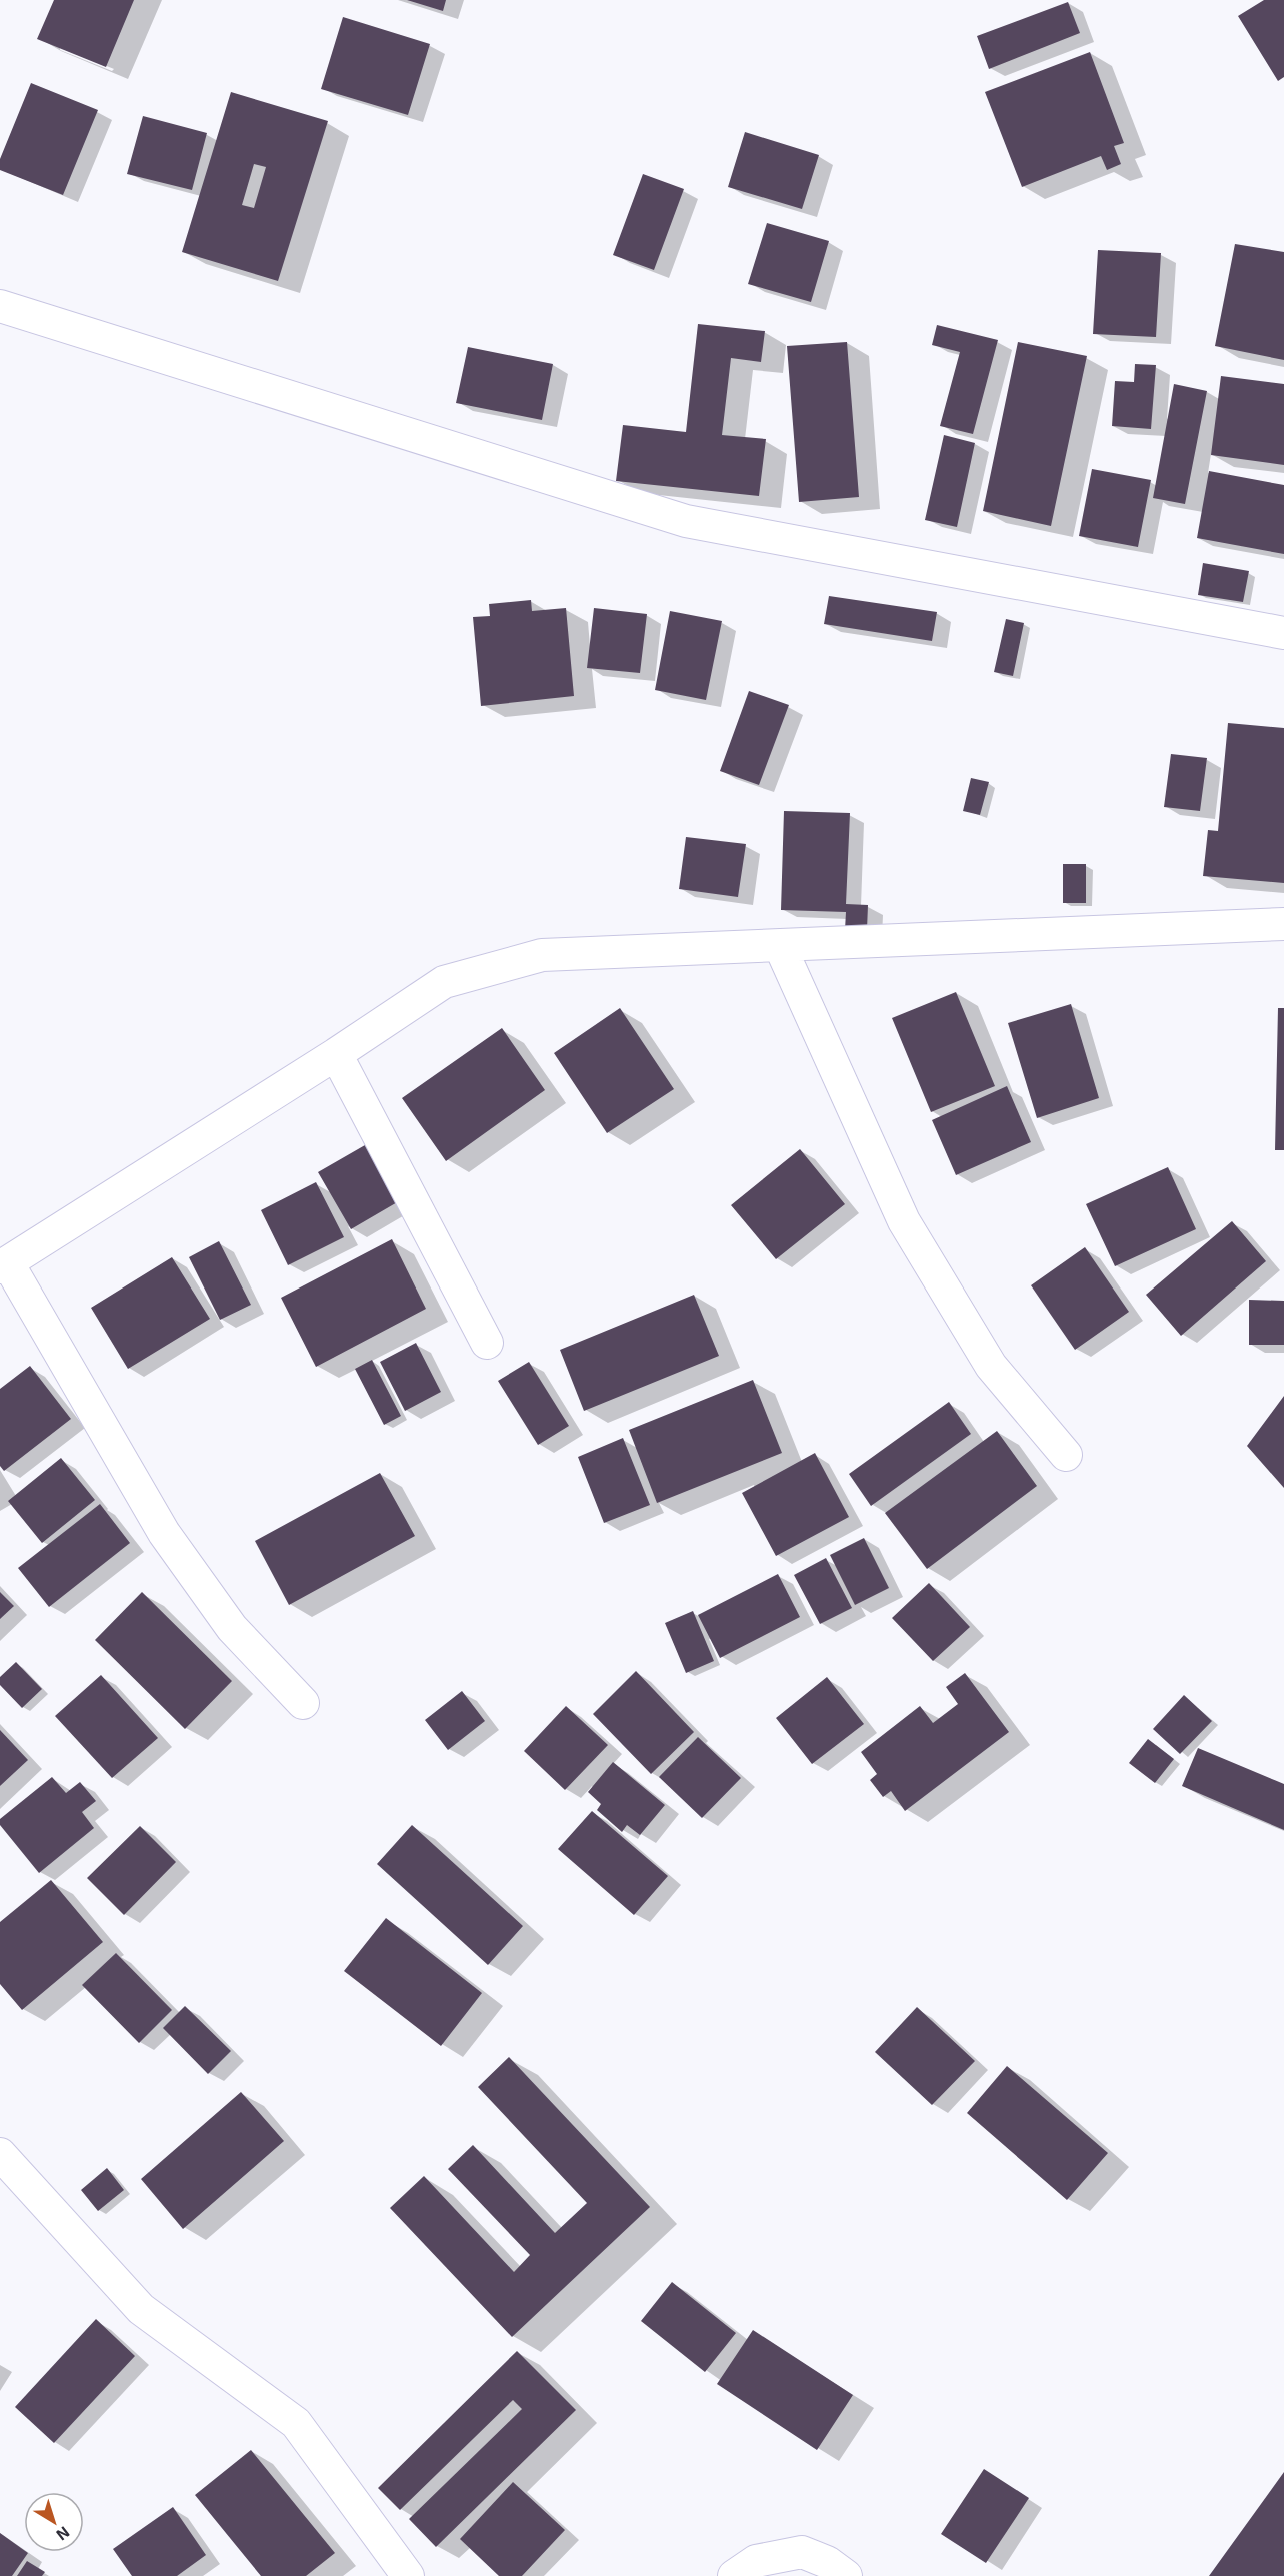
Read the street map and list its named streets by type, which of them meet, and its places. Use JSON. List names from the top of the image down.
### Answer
{
  "north": "bottom right"
}
